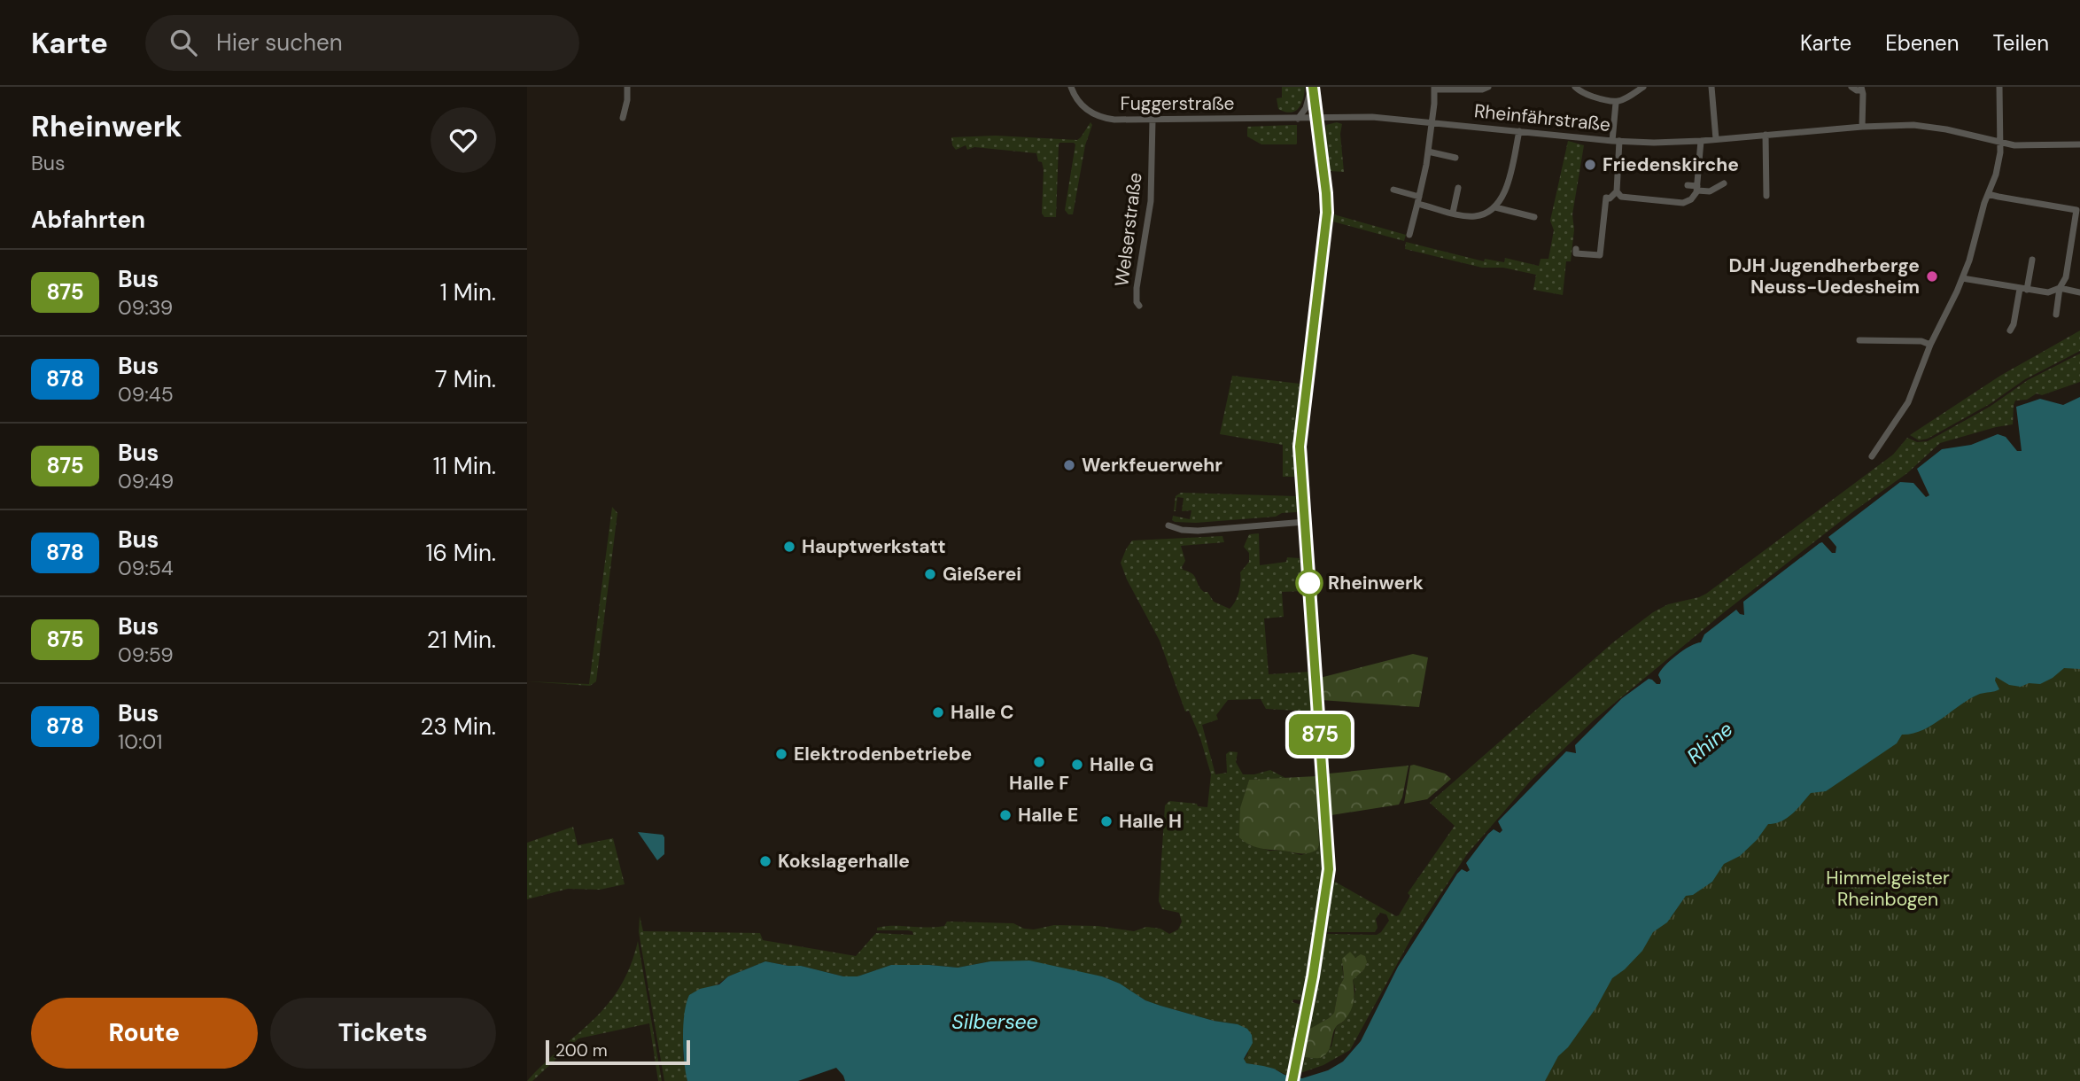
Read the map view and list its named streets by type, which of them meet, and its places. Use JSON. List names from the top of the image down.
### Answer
{
  "streets": {
    "street": ["Fuggerstraße", "Rheinfährstraße", "Welserstraße"]
  },
  "crossings": [
    ["Fuggerstraße", "Rheinfährstraße"],
    ["Fuggerstraße", "Welserstraße"]
  ],
  "water": ["Rhine", "Silbersee"],
  "parks": ["Himmelgeister Rheinbogen"],
  "places": [
    "Friedenskirche",
    "DJH Jugendherberge Neuss-Uedesheim",
    "Werkfeuerwehr",
    "Hauptwerkstatt",
    "Gießerei",
    "Rheinwerk",
    "Halle C",
    "Elektrodenbetriebe",
    "Halle F",
    "Halle G",
    "Halle E",
    "Halle H",
    "Kokslagerhalle"
  ],
  "lines": ["bus line 875"],
  "scale_bar": "200 m",
  "page": {
    "header": "Karte",
    "search": "Hier suchen",
    "nav": ["Karte", "Ebenen", "Teilen"],
    "heading": [
      ["Rheinwerk", "Bus"],
      "Abfahrten"
    ],
    "on_map": "875",
    "list": [
      {
        "mark": "875",
        "name": "Bus",
        "note": "09:39",
        "value": "1 Min."
      },
      {
        "mark": "878",
        "name": "Bus",
        "note": "09:45",
        "value": "7 Min."
      },
      {
        "mark": "875",
        "name": "Bus",
        "note": "09:49",
        "value": "11 Min."
      },
      {
        "mark": "878",
        "name": "Bus",
        "note": "09:54",
        "value": "16 Min."
      },
      {
        "mark": "875",
        "name": "Bus",
        "note": "09:59",
        "value": "21 Min."
      },
      {
        "mark": "878",
        "name": "Bus",
        "note": "10:01",
        "value": "23 Min."
      }
    ],
    "buttons": ["Route", "Tickets"],
    "scale": "200 m"
  }
}
